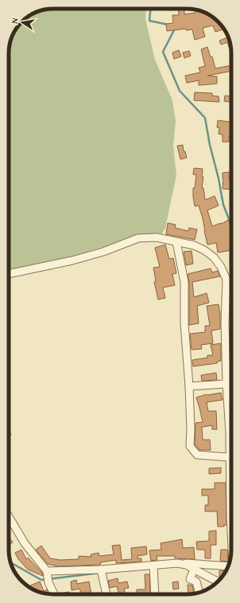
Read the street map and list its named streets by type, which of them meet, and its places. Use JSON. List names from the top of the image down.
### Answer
{
  "north": "left"
}
